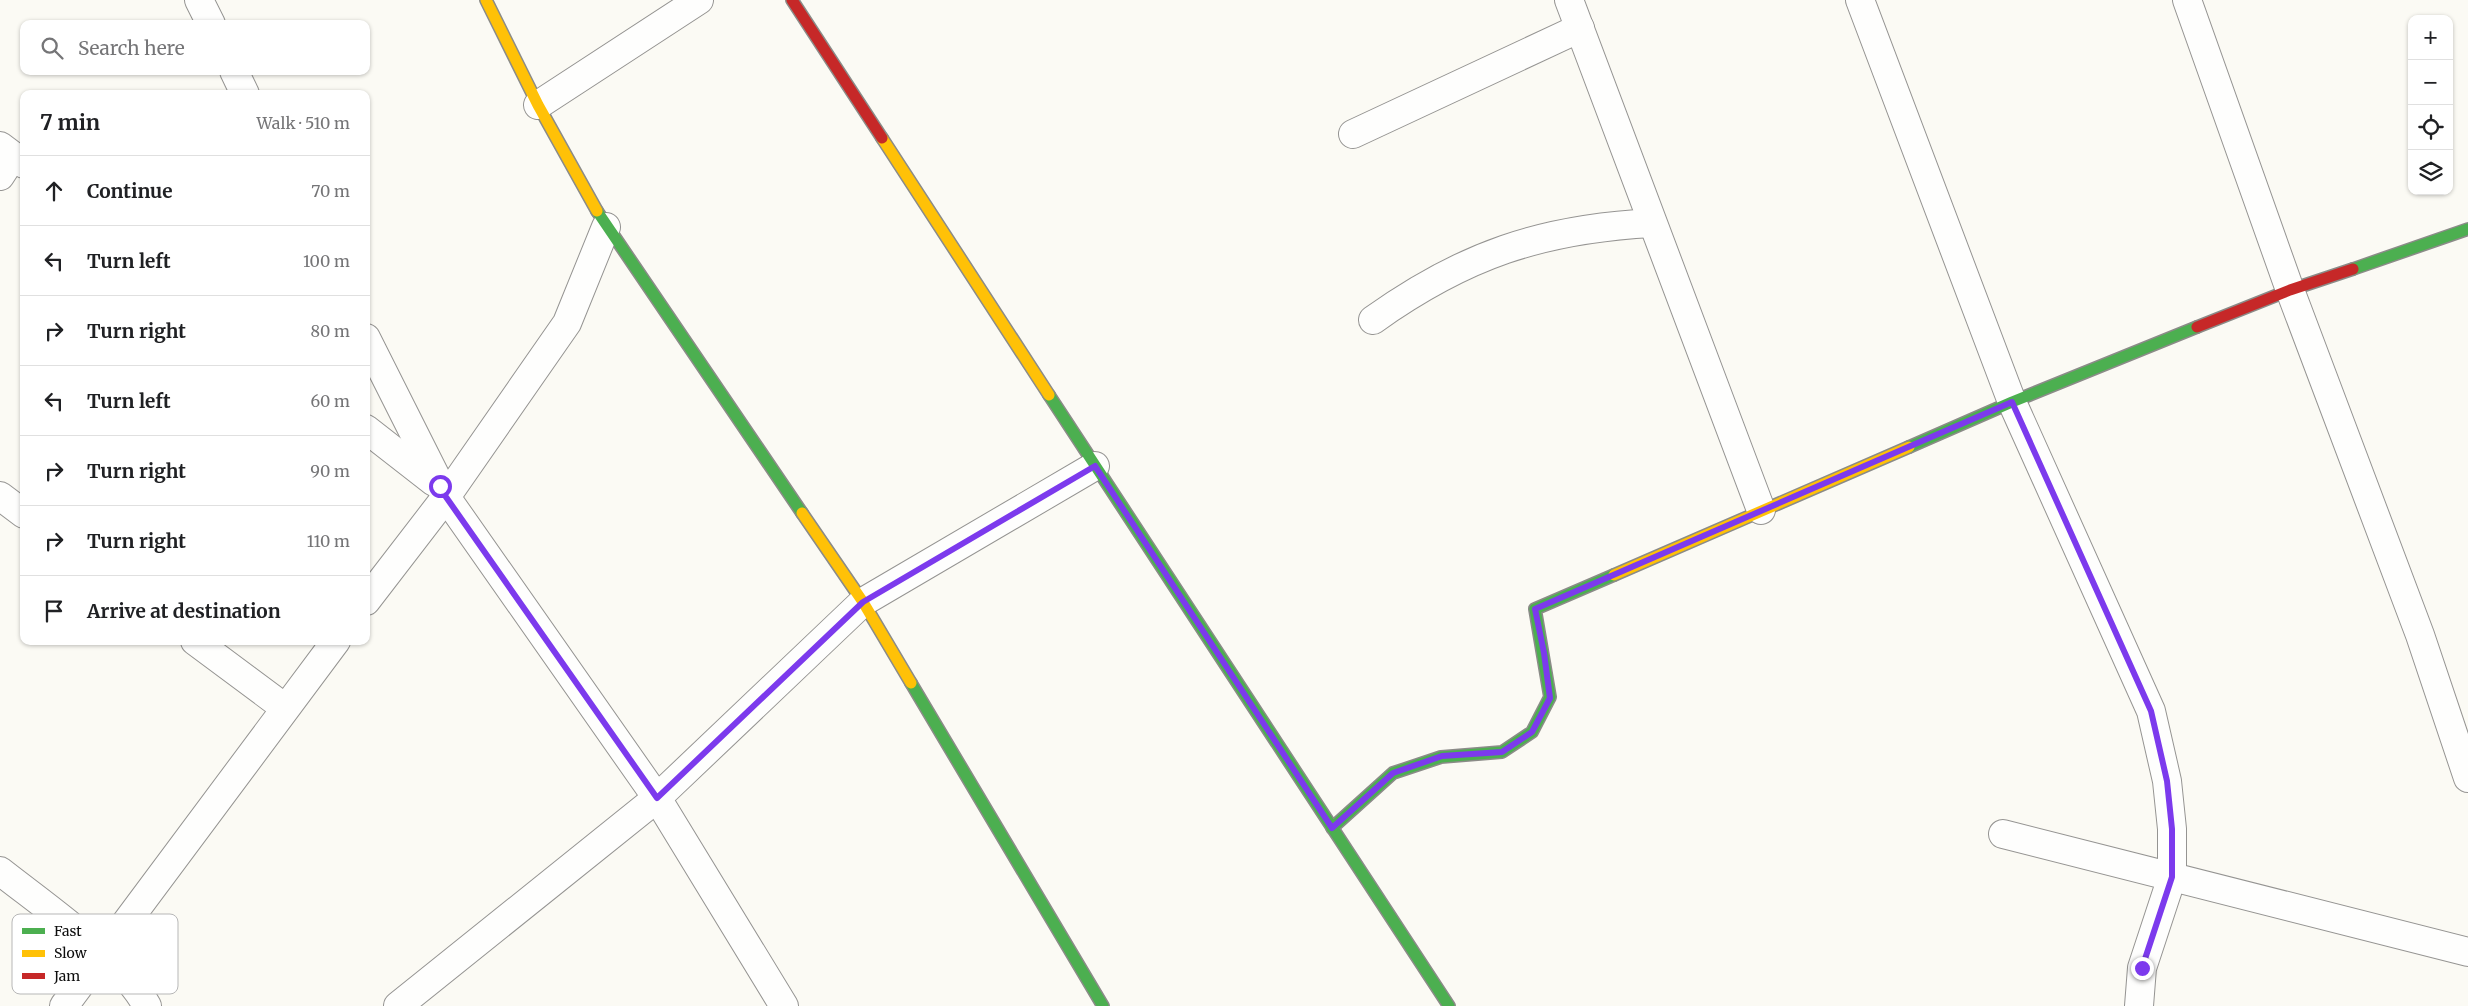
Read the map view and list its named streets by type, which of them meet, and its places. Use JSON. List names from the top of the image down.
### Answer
{
  "legend": ["Fast", "Slow", "Jam"],
  "page": {
    "map_buttons": ["+", "−"],
    "search": "Search here",
    "heading": ["7 min", "Walk · 510 m"],
    "list": [
      ["Continue", "70 m"],
      ["Turn left", "100 m"],
      ["Turn right", "80 m"],
      ["Turn left", "60 m"],
      ["Turn right", "90 m"],
      ["Turn right", "110 m"],
      "Arrive at destination"
    ]
  }
}
